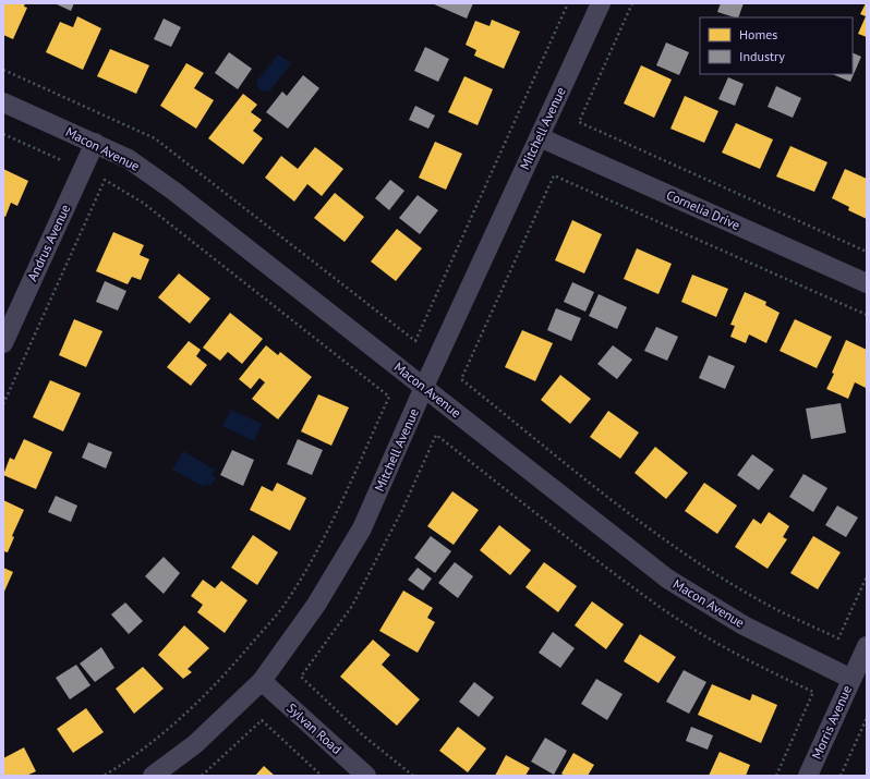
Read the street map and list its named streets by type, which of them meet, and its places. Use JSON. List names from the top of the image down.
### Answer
{
  "streets": {
    "street": [
      "Mitchell Avenue",
      "Macon Avenue",
      "Cornelia Drive",
      "Andrus Avenue",
      "Morris Avenue",
      "Sylvan Road"
    ]
  },
  "crossings": [
    ["Mitchell Avenue", "Macon Avenue"],
    ["Mitchell Avenue", "Cornelia Drive"],
    ["Mitchell Avenue", "Sylvan Road"],
    ["Macon Avenue", "Andrus Avenue"],
    ["Macon Avenue", "Morris Avenue"]
  ],
  "legend": ["Homes", "Industry"]
}
